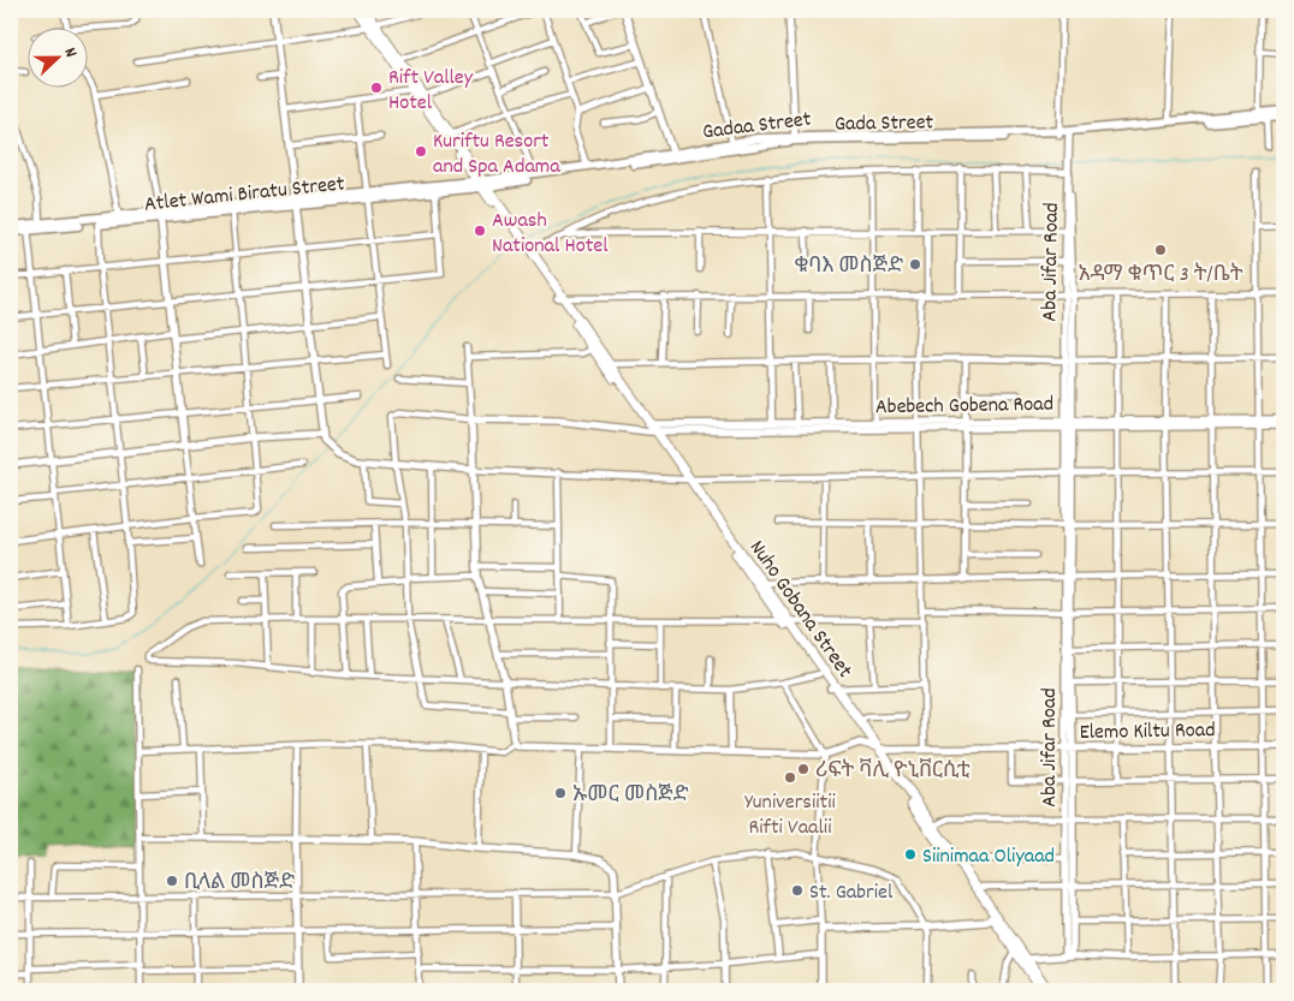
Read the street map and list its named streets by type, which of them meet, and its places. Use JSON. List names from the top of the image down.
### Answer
{
  "streets": {
    "main road": ["Gadaa Street", "Atlet Wami Biratu Street", "Nuho Gobana Street"],
    "street": ["Aba Jifar Road", "Abebech Gobena Road", "Elemo Kiltu Road"]
  },
  "crossings": [
    ["Gadaa Street", "Atlet Wami Biratu Street"],
    ["Gadaa Street", "Nuho Gobana Street"],
    ["Atlet Wami Biratu Street", "Nuho Gobana Street"],
    ["Aba Jifar Road", "Abebech Gobena Road"],
    ["Aba Jifar Road", "Elemo Kiltu Road"],
    ["Abebech Gobena Road", "Nuho Gobana Street"],
    ["Nuho Gobana Street", "Elemo Kiltu Road"]
  ],
  "places": [
    "Rift Valley Hotel",
    "Kuriftu Resort and Spa Adama",
    "Awash National Hotel",
    "አዳማ ቁጥር 3 ት/ቤት",
    "ቁባእ መስጅድ",
    "ሪፍት ቫሊ ዮኒቨርሲቲ",
    "Yuniversiitii Rifti Vaalii",
    "ኡመር መስጅድ",
    "Siinimaa Oliyaad",
    "ቢላል መስጅድ",
    "St. Gabriel"
  ],
  "north": "right"
}
